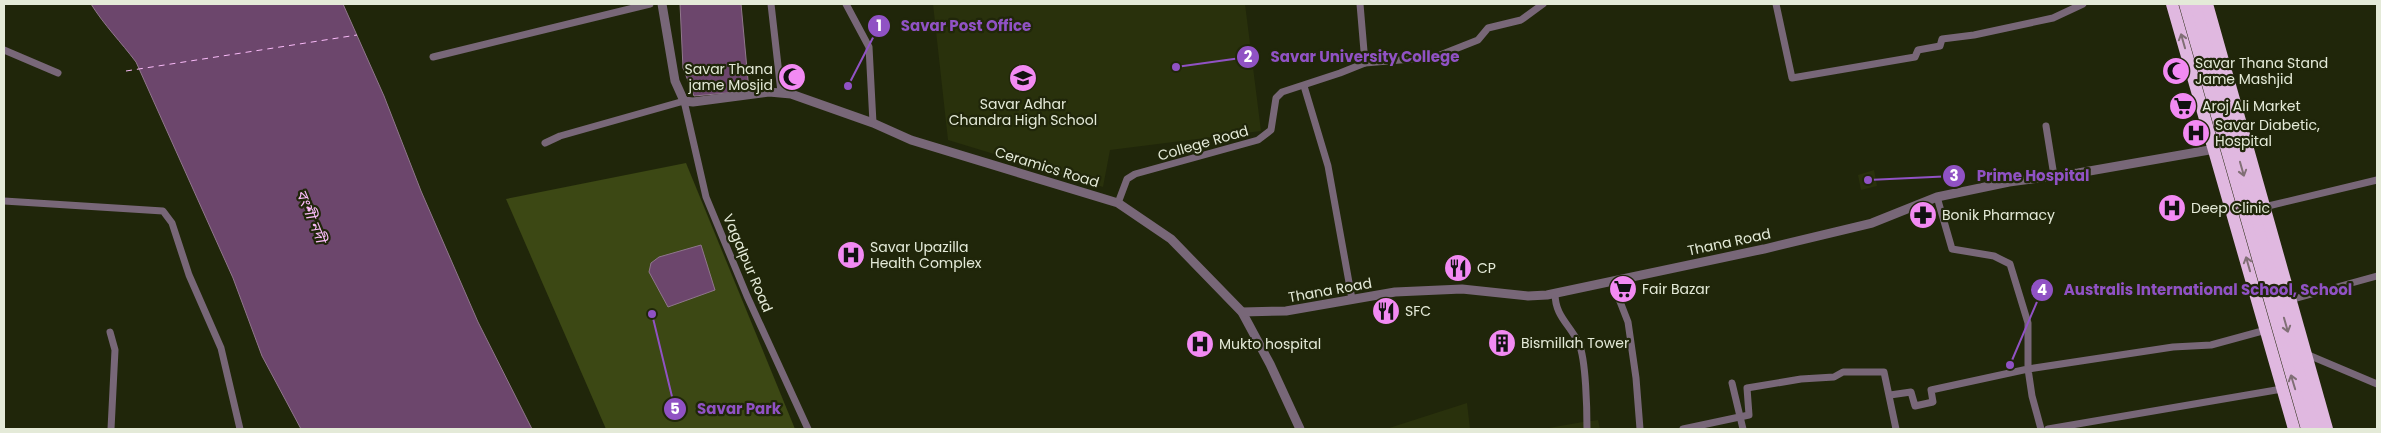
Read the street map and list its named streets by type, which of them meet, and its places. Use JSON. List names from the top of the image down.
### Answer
{
  "streets": {
    "street": [
      "College Road",
      "Ceramics Road",
      "Thana Road",
      "Vagalpur Road"
    ]
  },
  "crossings": [
    ["College Road", "Ceramics Road"],
    ["Ceramics Road", "Thana Road"],
    ["Ceramics Road", "Vagalpur Road"]
  ],
  "water": ["বংশী নদী"],
  "places": {
    "other": [
      "Savar University College",
      "Savar Post Office",
      "Prime Hospital",
      "Savar Park",
      "Australis International School, School"
    ],
    "mosque": ["Savar Thana Stand Jame Mashjid", "Savar Thana jame Mosjid"],
    "school or university": ["Savar Adhar Chandra High School"],
    "supermarket": ["Aroj Ali Market", "Fair Bazar"],
    "hospital": [
      "Savar Diabetic, Hospital",
      "Deep Clinic",
      "Savar Upazilla Health Complex",
      "Mukto hospital"
    ],
    "pharmacy": ["Bonik Pharmacy"],
    "restaurant": ["CP", "SFC"],
    "building": ["Bismillah Tower"]
  }
}
